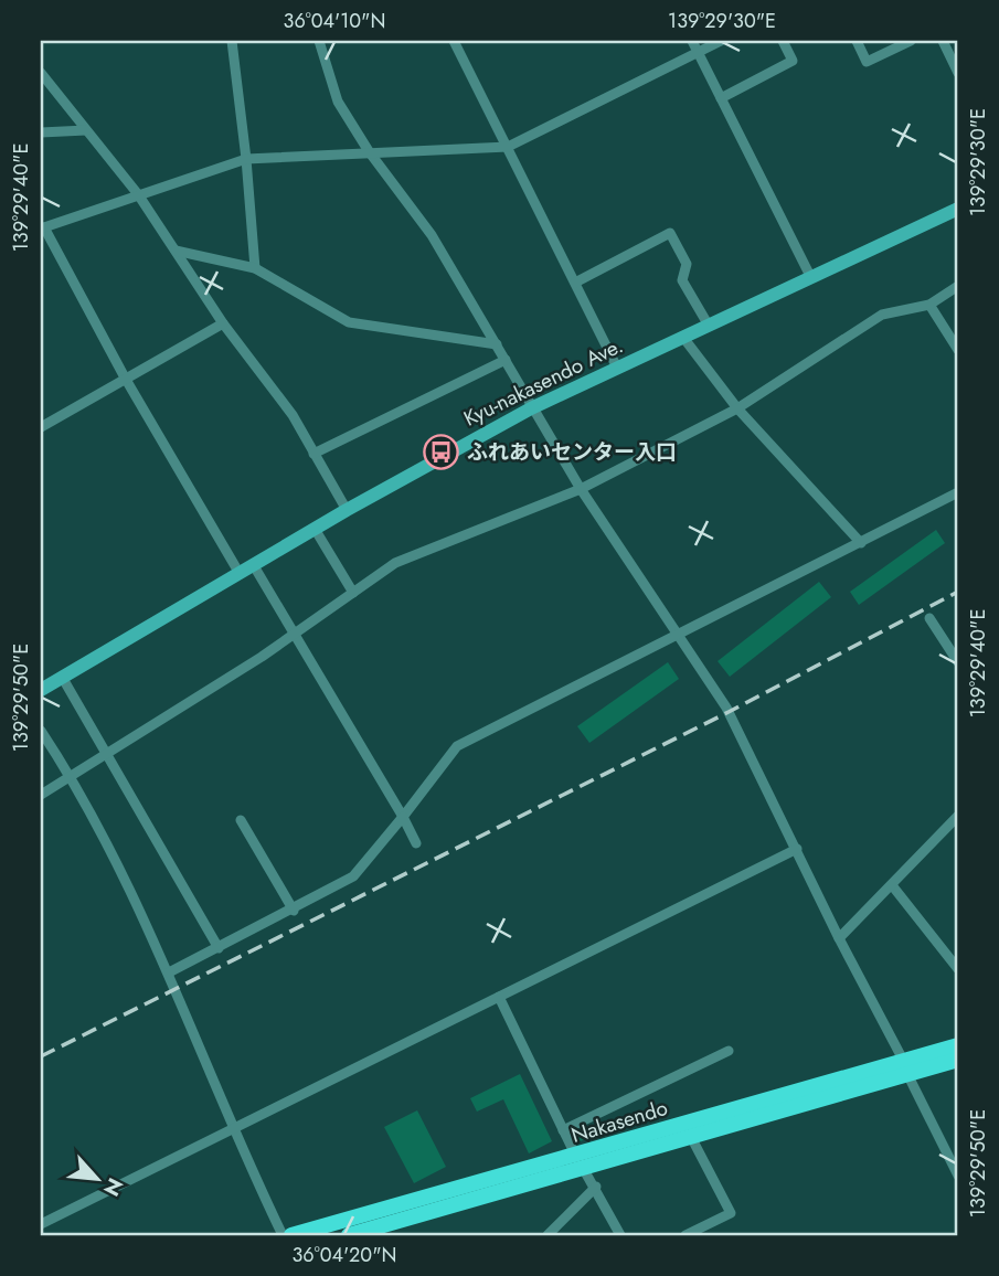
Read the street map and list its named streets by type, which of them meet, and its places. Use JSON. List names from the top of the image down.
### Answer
{
  "streets": {
    "highway": ["Nakasendo"],
    "main road": ["Kyu-nakasendo Ave."]
  },
  "places": {
    "bus stop": ["ふれあいセンター入口"]
  },
  "north": "bottom right",
  "coordinates": [
    "36°04'10\"N",
    "139°29'30\"E",
    "139°29'40\"E",
    "139°29'50\"E",
    "36°04'20\"N"
  ]
}
